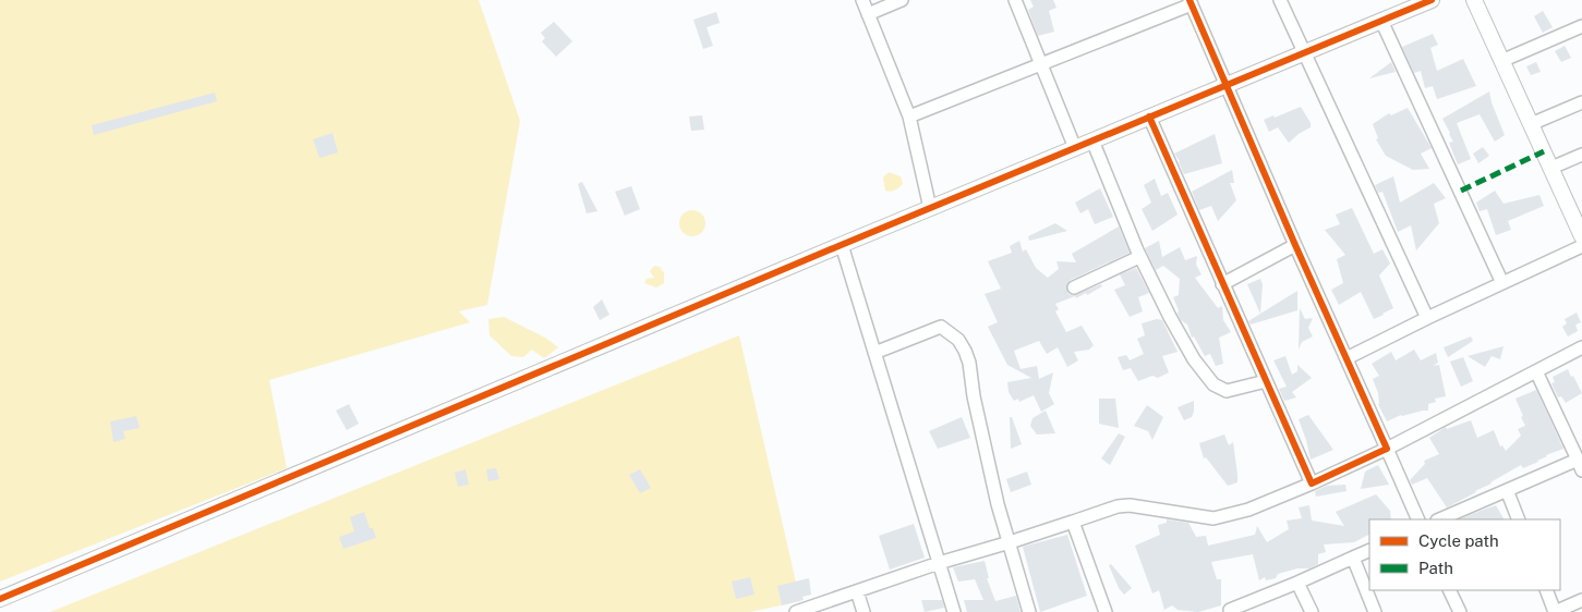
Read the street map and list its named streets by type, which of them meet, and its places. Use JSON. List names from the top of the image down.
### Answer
{
  "legend": ["Cycle path", "Path"]
}
